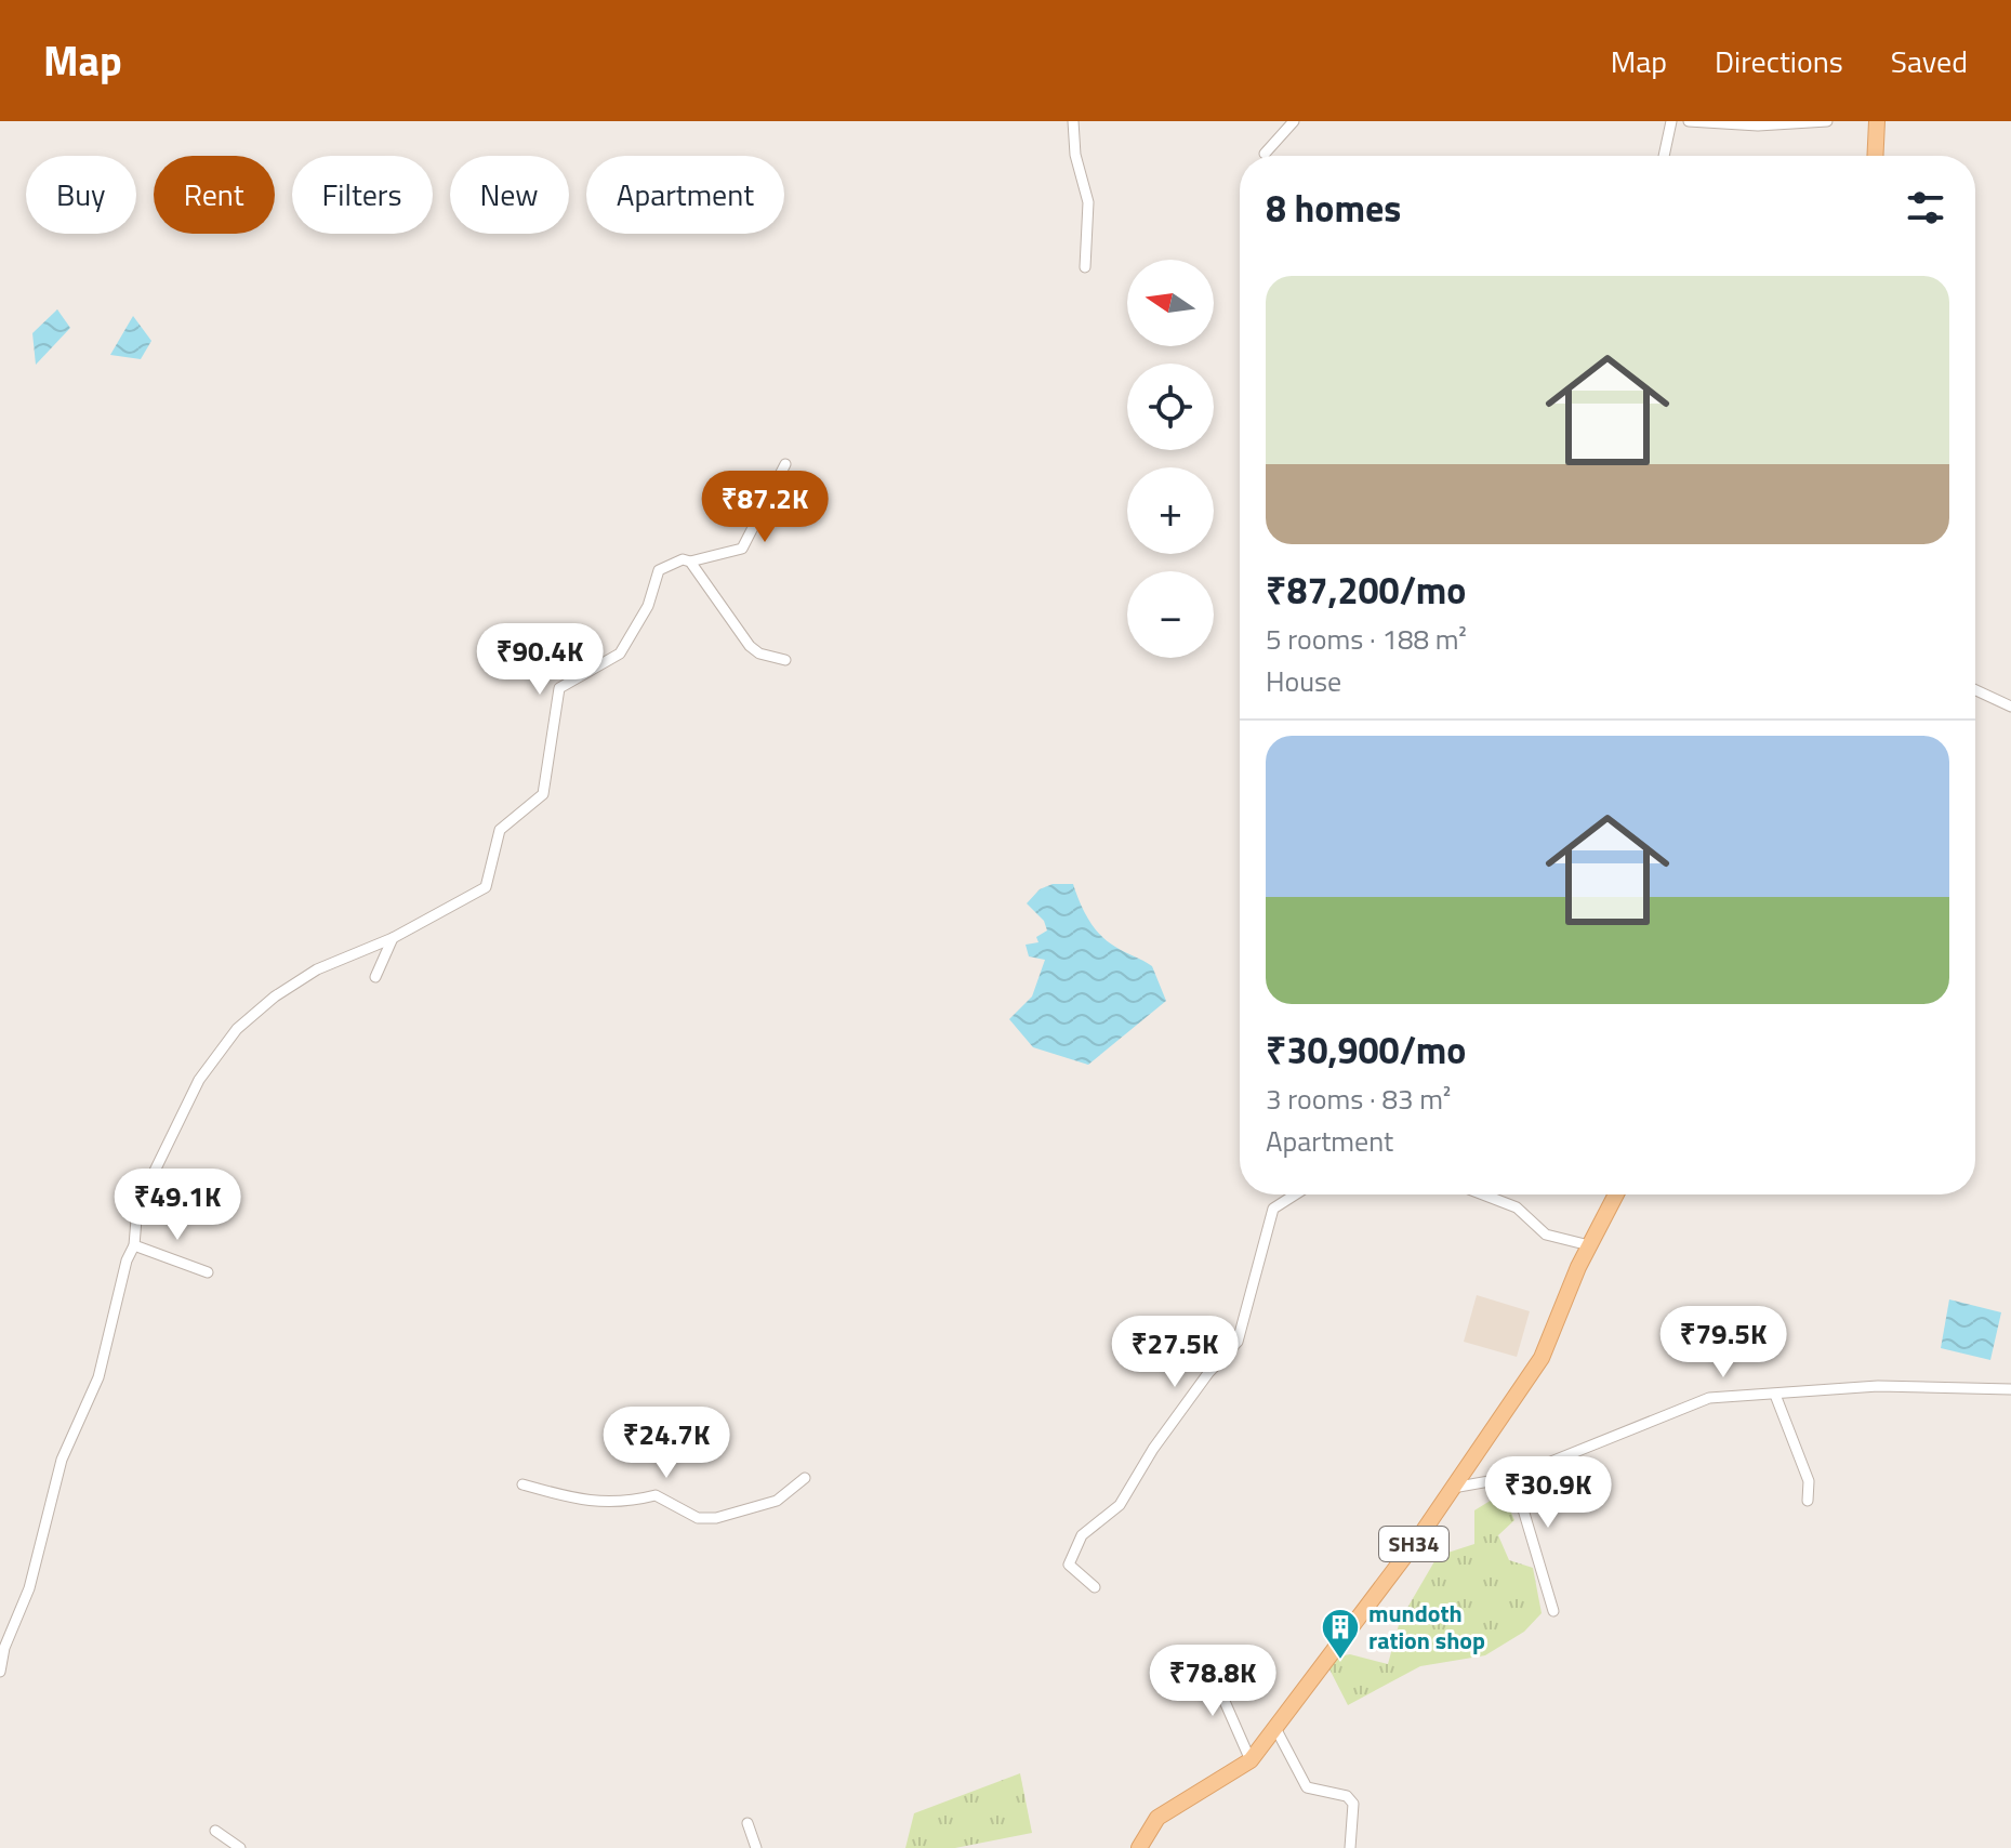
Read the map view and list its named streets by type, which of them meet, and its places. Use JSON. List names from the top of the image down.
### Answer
{
  "streets": {
    "main road": ["SH34"]
  },
  "places": {
    "building": ["mundoth ration shop"]
  },
  "north": "left",
  "page": {
    "header": "Map",
    "nav": ["Map", "Directions", "Saved"],
    "chip": [
      "Buy",
      "Rent",
      "Filters",
      "New",
      "Apartment"
    ],
    "heading": "8 homes",
    "map_buttons": ["+", "−"],
    "list": [
      {
        "name": "₹87,200/mo",
        "note": "5 rooms · 188 m² · House"
      },
      {
        "name": "₹30,900/mo",
        "note": "3 rooms · 83 m² · Apartment"
      }
    ],
    "price": [
      "₹87.2K",
      "₹90.4K",
      "₹49.1K",
      "₹79.5K",
      "₹27.5K",
      "₹24.7K",
      "₹30.9K",
      "₹78.8K"
    ]
  }
}
